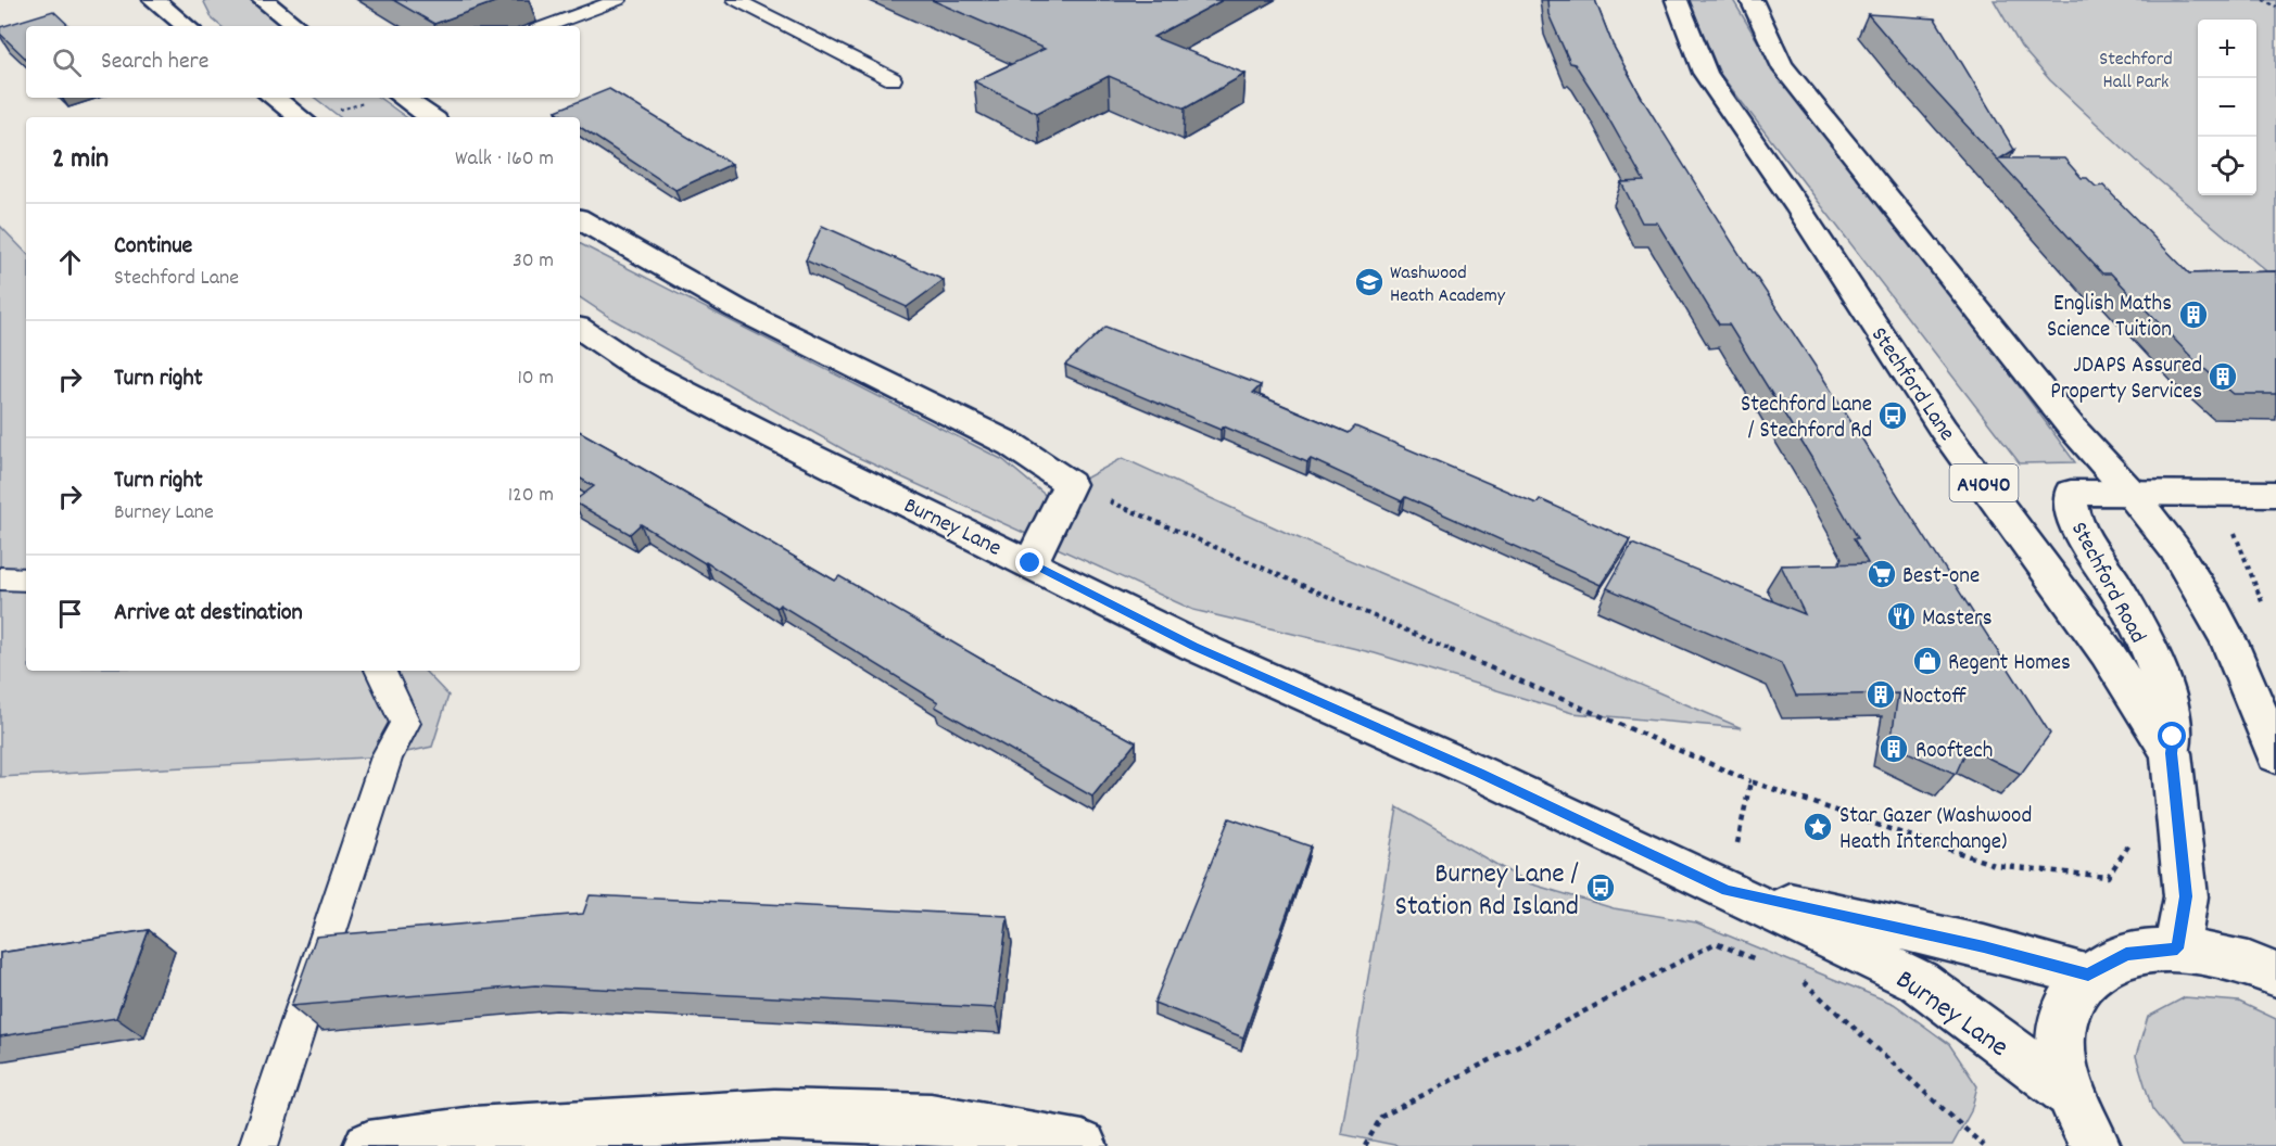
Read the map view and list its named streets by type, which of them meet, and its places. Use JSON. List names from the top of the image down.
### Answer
{
  "streets": {
    "main road": [
      "Stechford Lane",
      "A4040",
      "Burney Lane",
      "Stechford Road"
    ]
  },
  "crossings": [
    ["Stechford Lane", "Stechford Road"]
  ],
  "parks": ["Stechford Hall Park"],
  "places": {
    "school or university": ["Washwood Heath Academy"],
    "building": [
      "English Maths Science Tuition",
      "JDAPS Assured Property Services",
      "Noctoff",
      "Rooftech"
    ],
    "bus stop": ["Stechford Lane / Stechford Rd", "Burney Lane / Station Rd Island"],
    "supermarket": ["Best-one"],
    "restaurant": ["Masters"],
    "shop": ["Regent Homes"],
    "place": ["Star Gazer (Washwood Heath Interchange)"]
  },
  "page": {
    "map_buttons": ["+", "−"],
    "search": "Search here",
    "heading": ["2 min", "Walk · 160 m"],
    "list": [
      ["Continue", "Stechford Lane", "30 m"],
      ["Turn right", "10 m"],
      ["Turn right", "Burney Lane", "120 m"],
      "Arrive at destination"
    ]
  }
}
